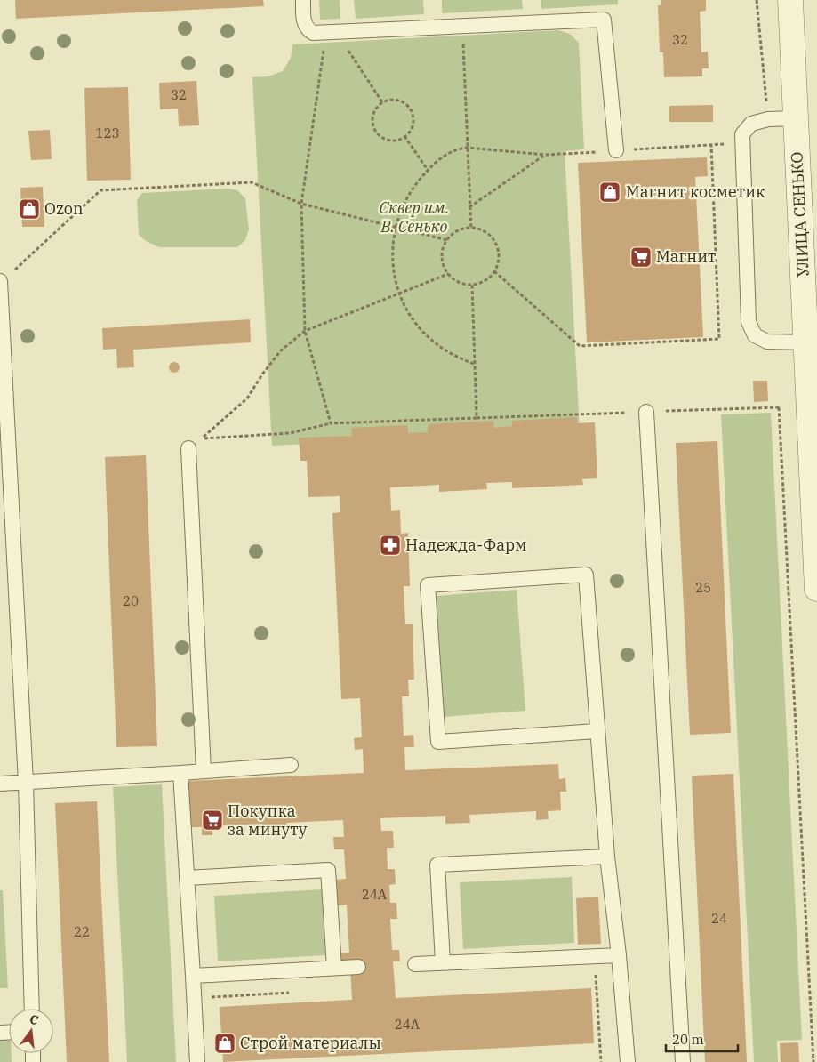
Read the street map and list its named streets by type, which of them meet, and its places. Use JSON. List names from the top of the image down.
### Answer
{
  "streets": {
    "street": ["УЛИЦА СЕНЬКО"]
  },
  "parks": ["Сквер им. В. Сенько"],
  "places": {
    "shop": ["Магнит косметик", "Ozon", "Строй материалы"],
    "supermarket": ["Магнит", "Покупка за минуту"],
    "pharmacy": ["Надежда-Фарм"]
  },
  "house_numbers": [
    "32",
    "32",
    "123",
    "25",
    "20",
    "24А",
    "24",
    "22",
    "24А"
  ],
  "scale_bar": "20 m",
  "north": "top"
}
